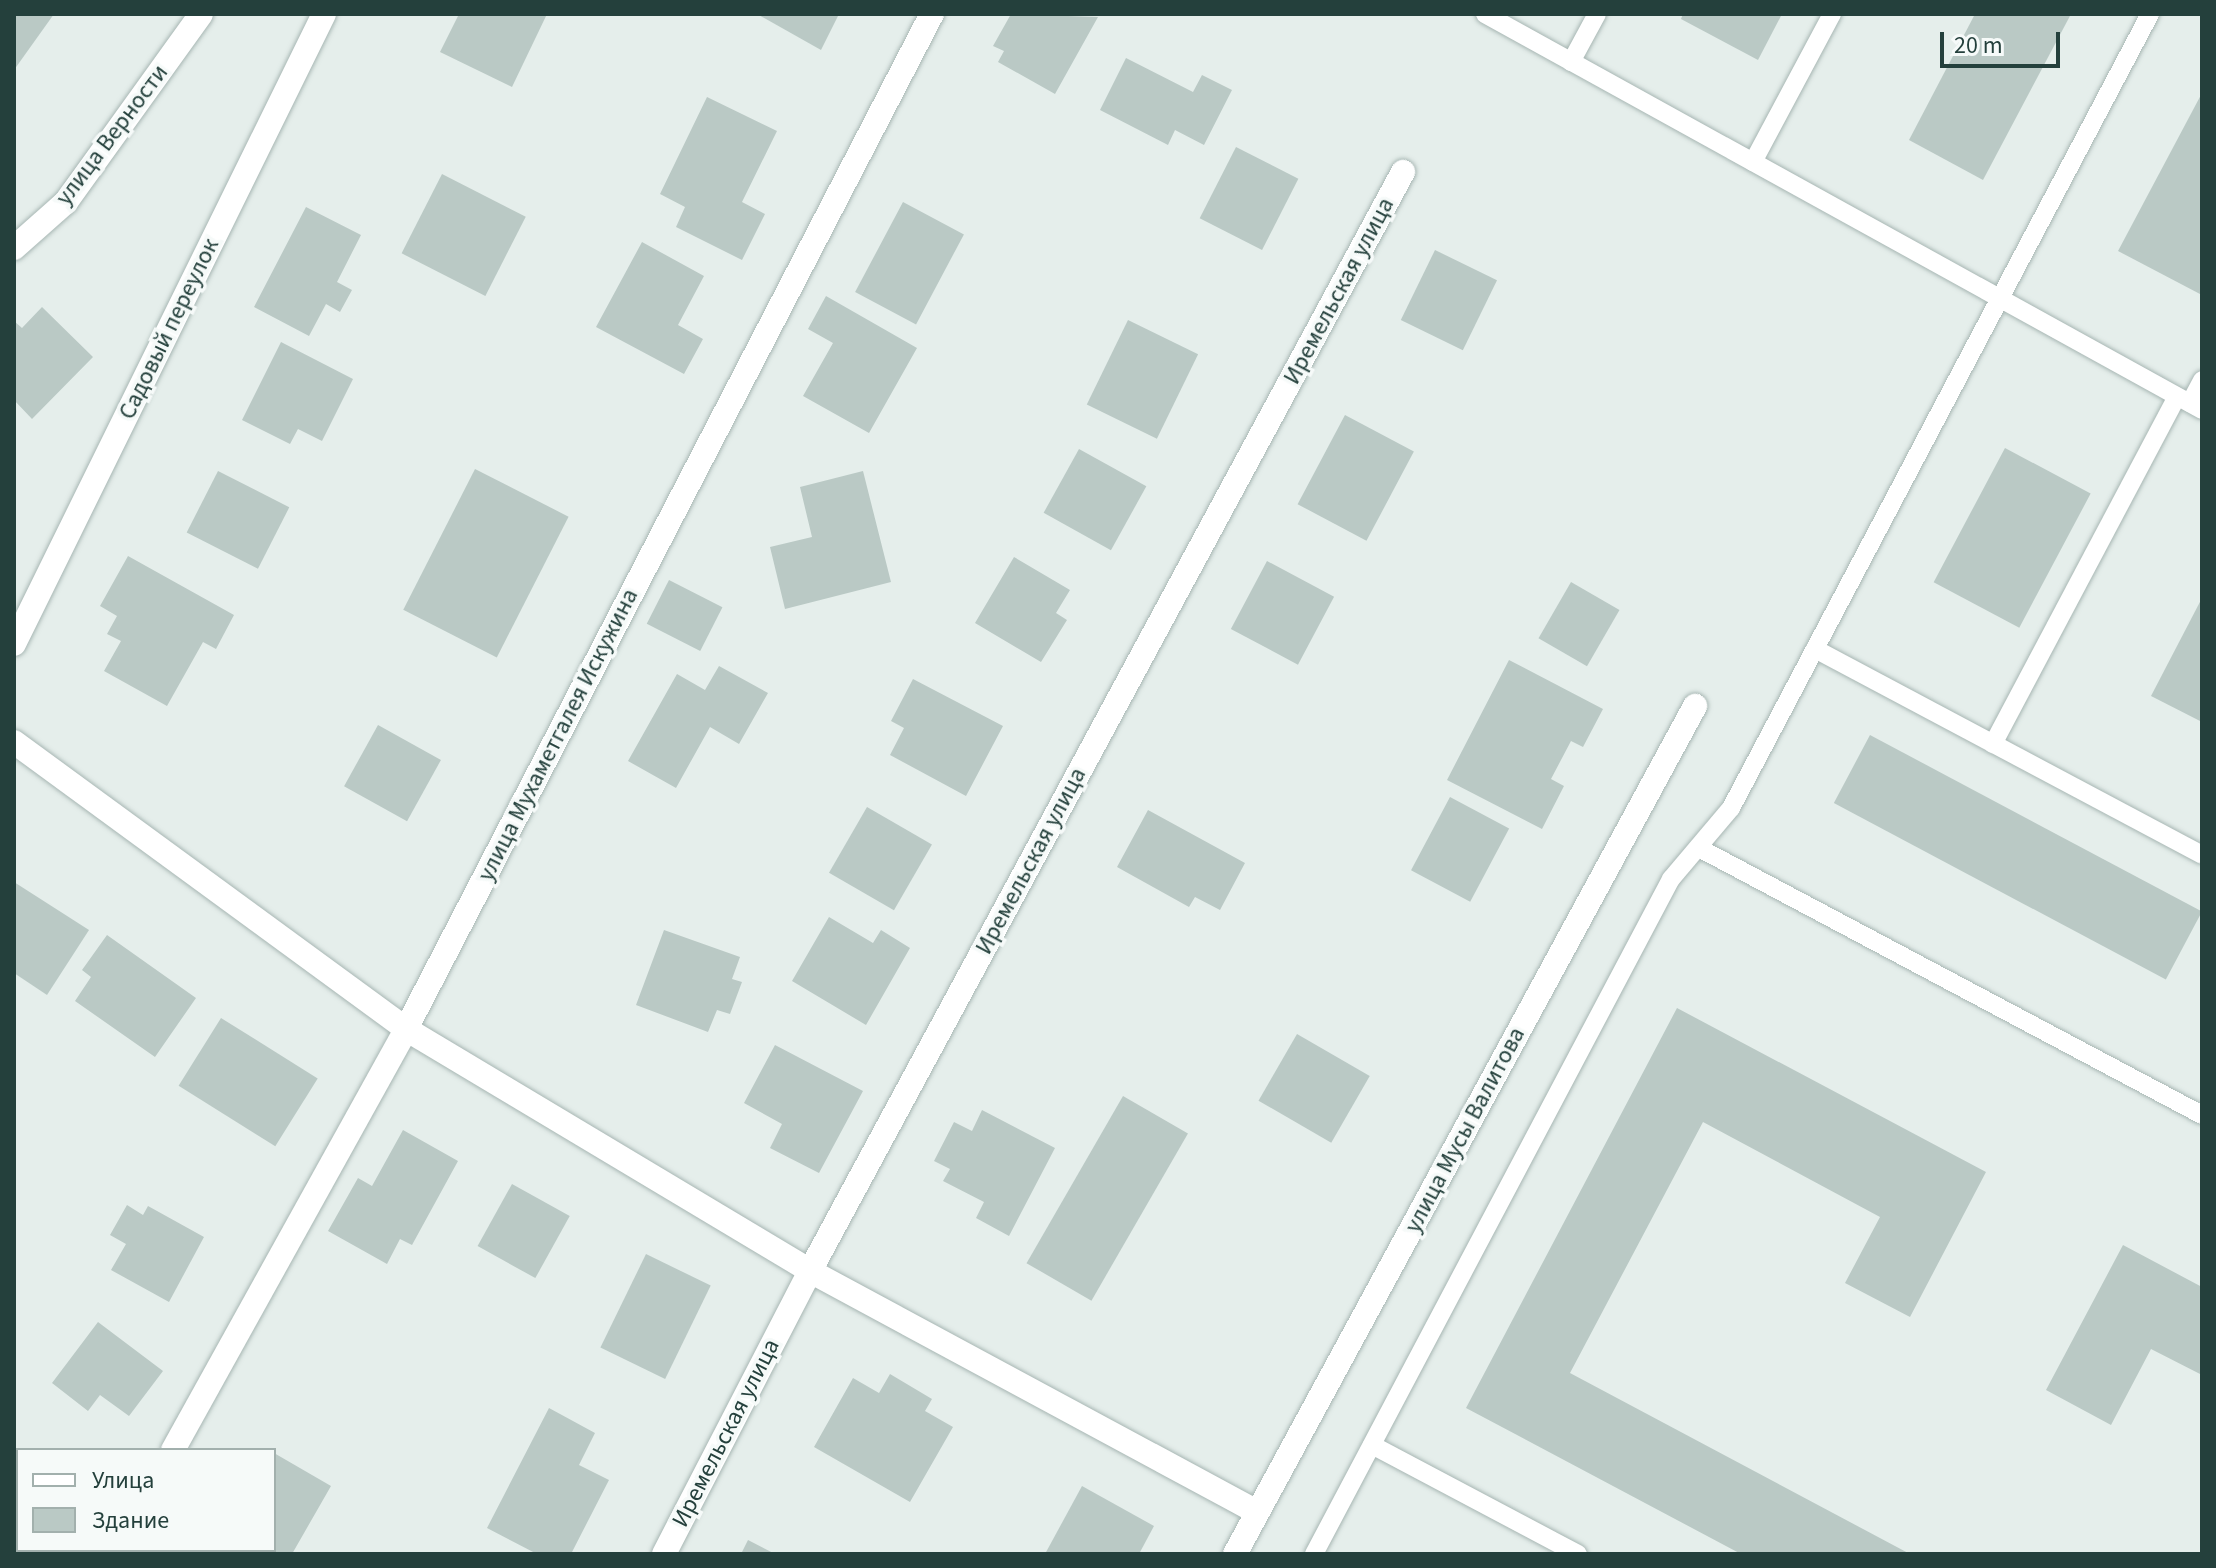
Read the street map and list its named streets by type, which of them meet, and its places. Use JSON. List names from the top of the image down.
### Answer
{
  "streets": {
    "street": [
      "улица Верности",
      "Иремельская улица",
      "Садовый переулок",
      "улица Мухаметгалея Искужина",
      "улица Мусы Валитова"
    ]
  },
  "legend": ["Улица", "Здание"],
  "scale_bar": "20 m"
}
